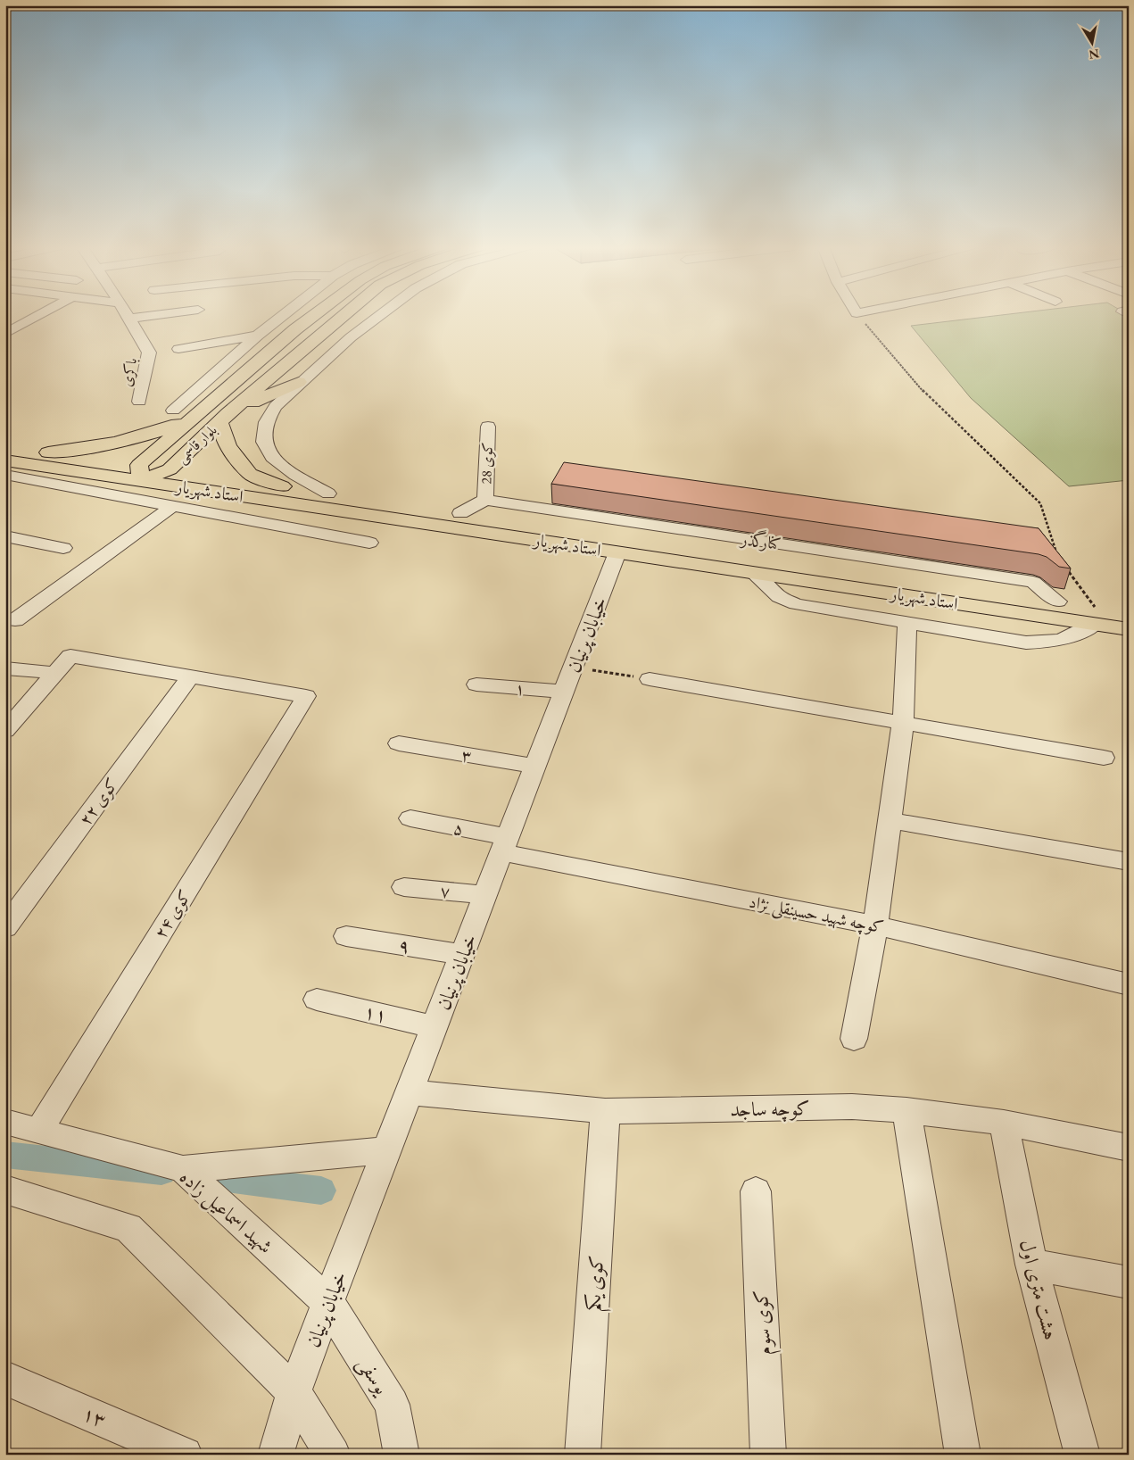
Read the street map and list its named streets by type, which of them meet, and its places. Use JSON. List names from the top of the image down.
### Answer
{
  "streets": {
    "main road": ["بلوار قاسمی", "استاد شهریار"],
    "street": [
      "باکری",
      "کوی 28",
      "کنارگذر",
      "خیابان پرنیان",
      "۱",
      "۳",
      "کوی ۲۲",
      "۵",
      "۷",
      "کوی ۲۴",
      "کوچه شهید حسینقلی نژاد",
      "۹",
      "۱۱",
      "کوچه ساجد",
      "شهید اسماعیل زاده",
      "کوی یکم",
      "هشت متری اول",
      "کوی سوم",
      "یوسفی",
      "۱۳"
    ]
  },
  "crossings": [
    ["بلوار قاسمی", "استاد شهریار"],
    ["کوی 28", "کنارگذر"],
    ["استاد شهریار", "کنارگذر"],
    ["استاد شهریار", "خیابان پرنیان"],
    ["خیابان پرنیان", "۱"],
    ["خیابان پرنیان", "۳"],
    ["خیابان پرنیان", "۵"],
    ["خیابان پرنیان", "۷"],
    ["خیابان پرنیان", "کوچه شهید حسینقلی نژاد"],
    ["خیابان پرنیان", "۹"],
    ["خیابان پرنیان", "۱۱"],
    ["خیابان پرنیان", "کوچه ساجد"],
    ["خیابان پرنیان", "شهید اسماعیل زاده"],
    ["خیابان پرنیان", "یوسفی"],
    ["کوی ۲۲", "کوی ۲۴"],
    ["۵", "کوچه شهید حسینقلی نژاد"],
    ["کوی ۲۴", "شهید اسماعیل زاده"],
    ["کوچه ساجد", "کوی یکم"],
    ["کوچه ساجد", "هشت متری اول"],
    ["شهید اسماعیل زاده", "یوسفی"]
  ],
  "north": "bottom"
}
